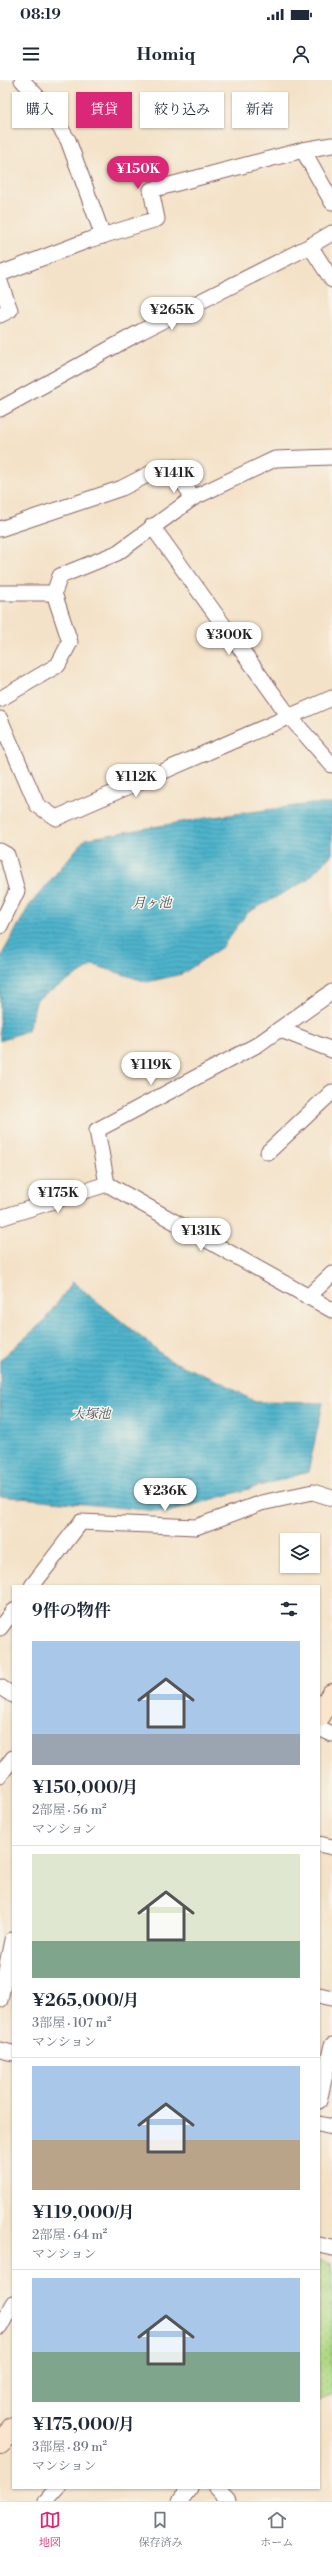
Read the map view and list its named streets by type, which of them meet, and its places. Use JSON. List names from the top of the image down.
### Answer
{
  "water": ["月ヶ池", "大塚池"],
  "page": {
    "status": "08:19",
    "header": "Homiq",
    "chip": [
      "購入",
      "賃貸",
      "絞り込み",
      "新着"
    ],
    "price": [
      "¥150K",
      "¥265K",
      "¥141K",
      "¥300K",
      "¥112K",
      "¥119K",
      "¥175K",
      "¥131K",
      "¥236K"
    ],
    "heading": "9件の物件",
    "list": [
      {
        "name": "¥150,000/月",
        "note": "2部屋 · 56 m² · マンション"
      },
      {
        "name": "¥265,000/月",
        "note": "3部屋 · 107 m² · マンション"
      },
      {
        "name": "¥119,000/月",
        "note": "2部屋 · 64 m² · マンション"
      },
      {
        "name": "¥175,000/月",
        "note": "3部屋 · 89 m² · マンション"
      }
    ],
    "tabs": ["地図", "保存済み", "ホーム"]
  }
}
